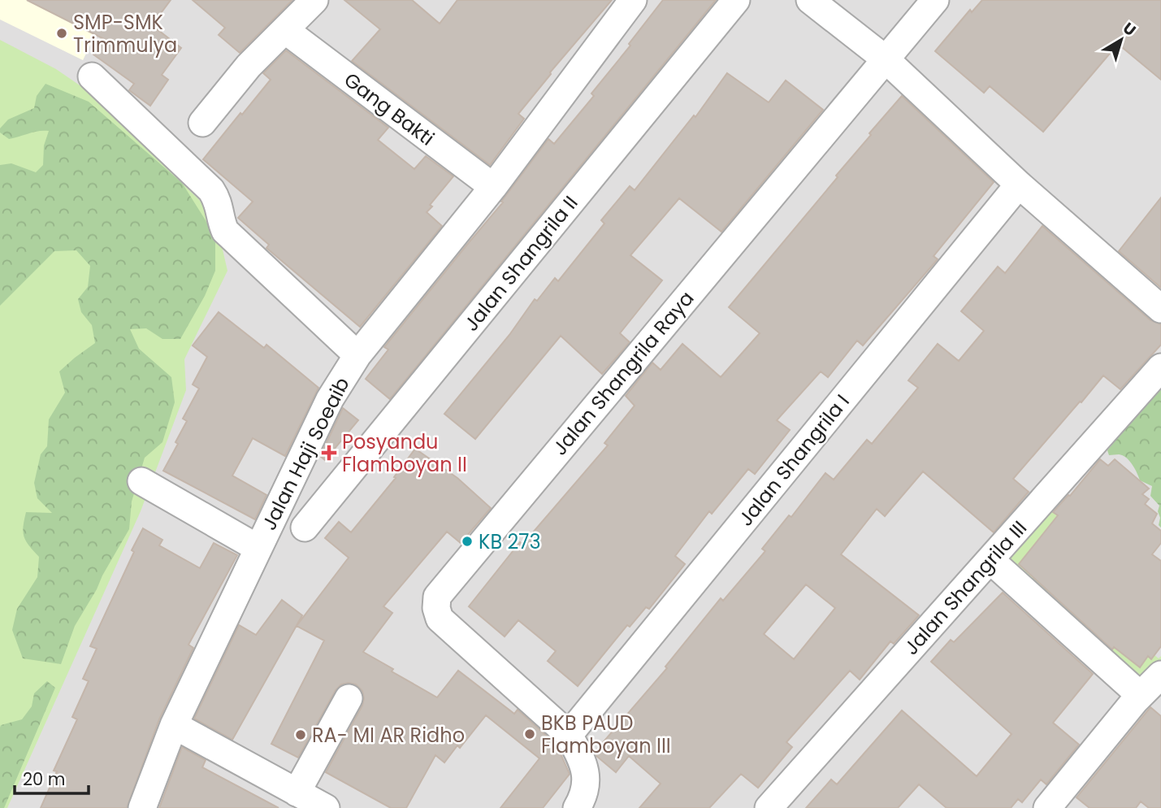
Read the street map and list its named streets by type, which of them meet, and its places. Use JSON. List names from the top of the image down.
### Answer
{
  "streets": {
    "street": [
      "Gang Bakti",
      "Jalan Shangrila II",
      "Jalan Shangrila Raya",
      "Jalan Haji Soeaib",
      "Jalan Shangrila I",
      "Jalan Shangrila III"
    ]
  },
  "crossings": [
    ["Gang Bakti", "Jalan Haji Soeaib"],
    ["Jalan Shangrila Raya", "Jalan Shangrila I"]
  ],
  "places": {
    "other": [
      "SMP-SMK Trimmulya",
      "KB 273",
      "BKB PAUD Flamboyan III",
      "RA- MI AR Ridho"
    ],
    "health": ["Posyandu Flamboyan II"]
  },
  "scale_bar": "20 m",
  "north": "top right"
}
